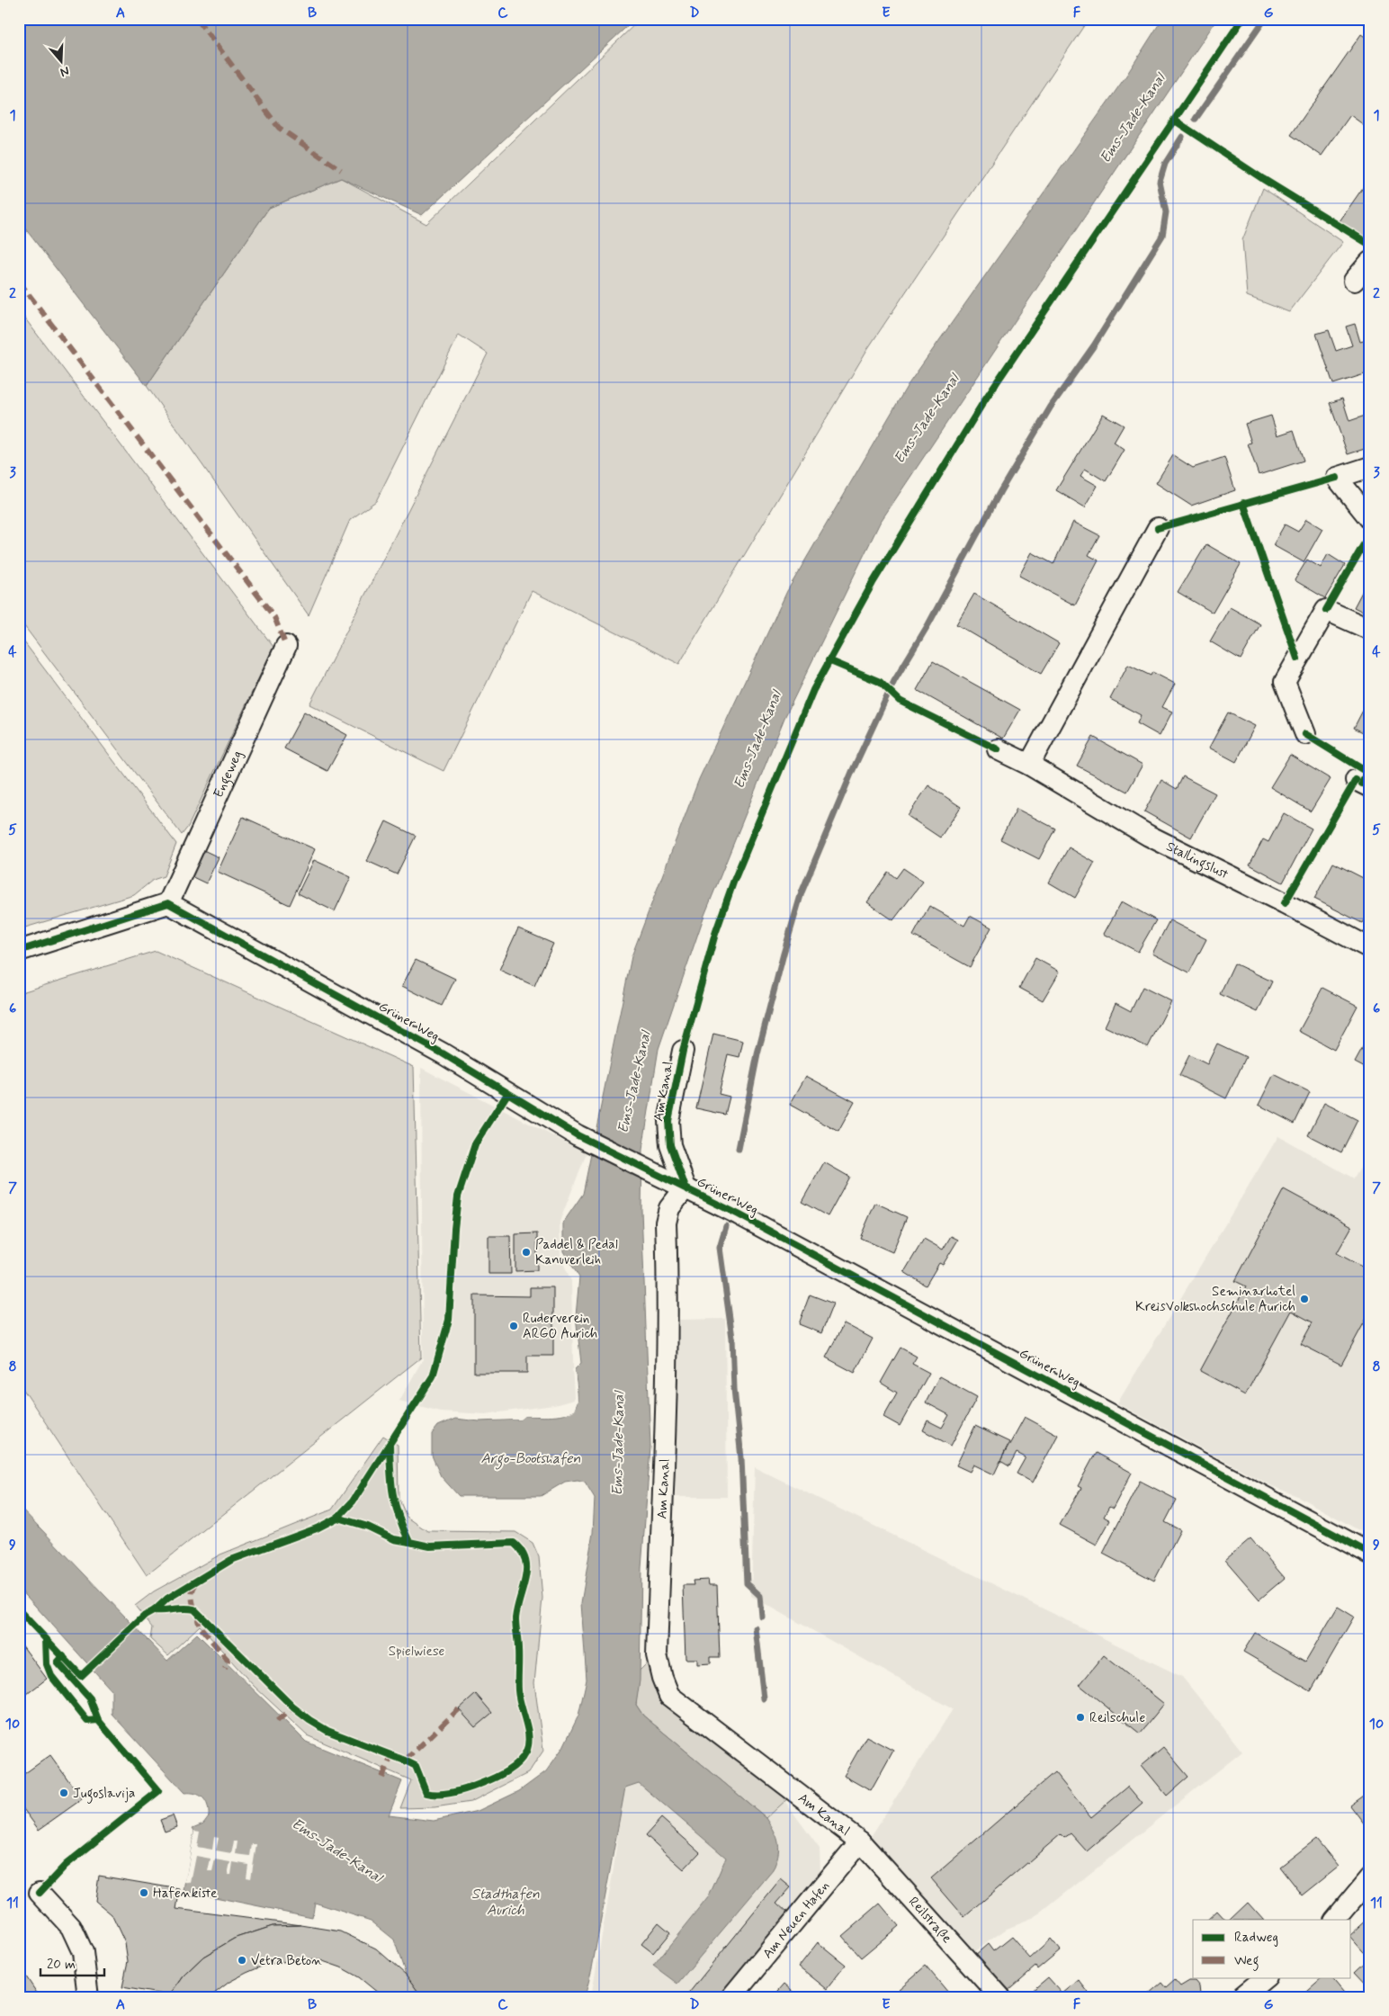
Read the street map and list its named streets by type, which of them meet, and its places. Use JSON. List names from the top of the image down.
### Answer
{
  "streets": {
    "street": [
      "Engeweg",
      "Stallingslust",
      "Grüner Weg",
      "Am Kanal",
      "Am Neuen Hafen",
      "Reilstraße"
    ]
  },
  "crossings": [
    ["Engeweg", "Grüner Weg"],
    ["Grüner Weg", "Am Kanal"],
    ["Am Kanal", "Am Neuen Hafen"],
    ["Am Kanal", "Reilstraße"],
    ["Am Neuen Hafen", "Reilstraße"]
  ],
  "water": ["Ems-Jade-Kanal", "Argo-Bootshafen", "Stadthafen Aurich"],
  "parks": ["Spielwiese"],
  "places": [
    "Paddel & Pedal Kanuverleih",
    "Seminarhotel KreisVolkshochschule Aurich",
    "Ruderverein ARGO Aurich",
    "Reilschule",
    "Jugoslavija",
    "Hafenkiste",
    "Vetra Beton"
  ],
  "legend": ["Radweg", "Weg"],
  "scale_bar": "20 m",
  "north": "bottom",
  "grid": {
    "columns": [
      "A",
      "B",
      "C",
      "D",
      "E",
      "F",
      "G"
    ],
    "rows": [
      "1",
      "2",
      "3",
      "4",
      "5",
      "6",
      "7",
      "8",
      "9",
      "10",
      "11"
    ]
  }
}
